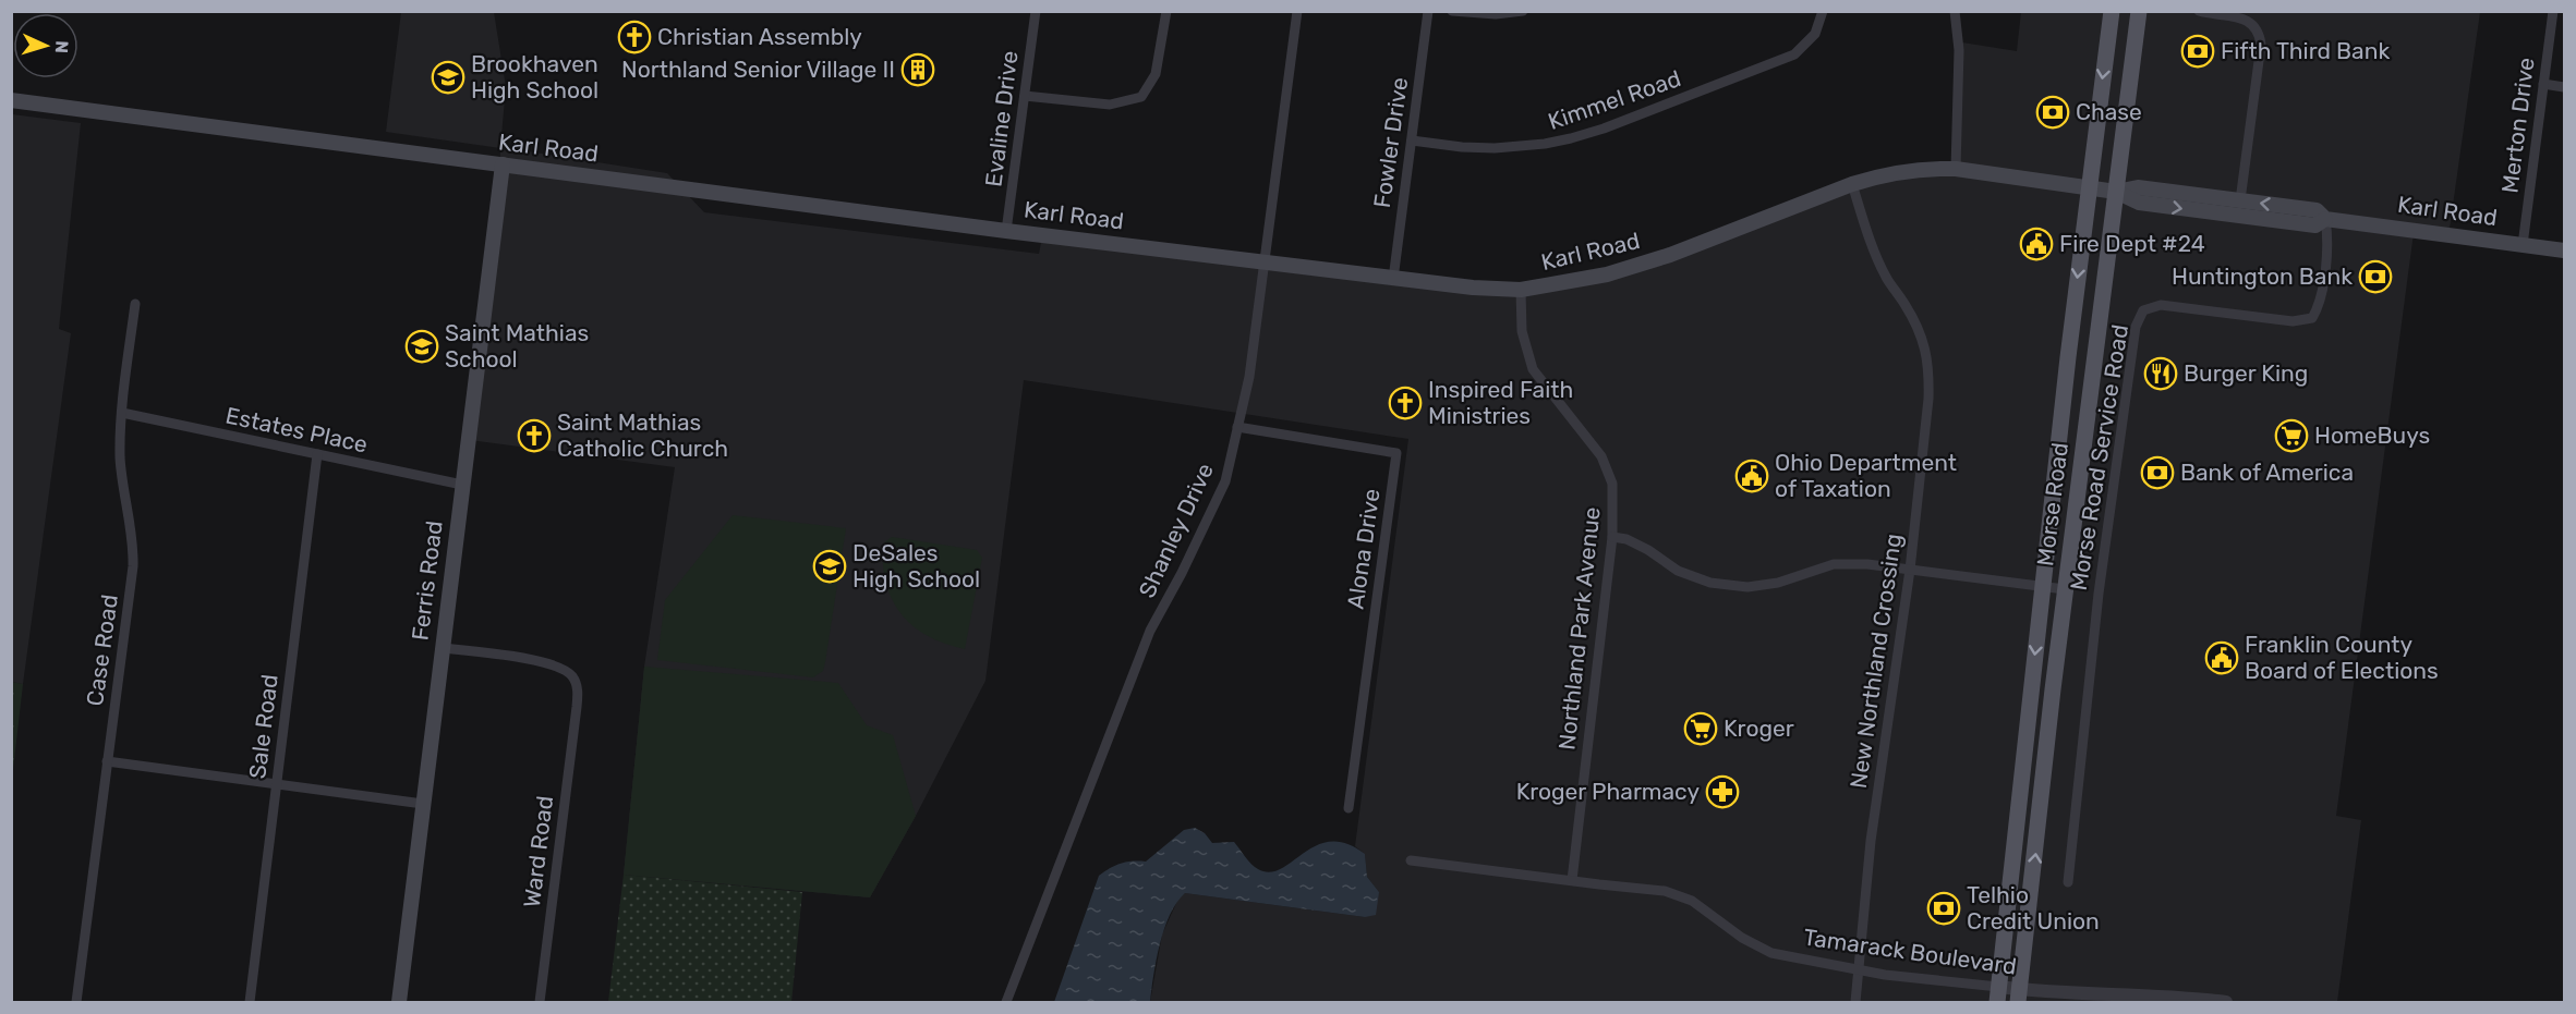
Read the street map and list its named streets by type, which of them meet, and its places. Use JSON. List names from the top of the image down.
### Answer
{
  "streets": {
    "main road": ["Karl Road", "Morse Road", "Ferris Road"],
    "street": [
      "Kimmel Road",
      "Evaline Drive",
      "Merton Drive",
      "Fowler Drive",
      "Estates Place",
      "Morse Road Service Road",
      "Shanley Drive",
      "Alona Drive",
      "Northland Park Avenue",
      "Case Road",
      "New Northland Crossing",
      "Sale Road",
      "Ward Road",
      "Tamarack Boulevard"
    ]
  },
  "crossings": [
    ["Kimmel Road", "Fowler Drive"],
    ["Evaline Drive", "Karl Road"],
    ["Merton Drive", "Karl Road"],
    ["Fowler Drive", "Karl Road"],
    ["Karl Road", "Morse Road Service Road"],
    ["Karl Road", "Morse Road"],
    ["Karl Road", "Shanley Drive"],
    ["Karl Road", "Ferris Road"],
    ["Karl Road", "Northland Park Avenue"],
    ["Karl Road", "New Northland Crossing"],
    ["Estates Place", "Ferris Road"],
    ["Estates Place", "Case Road"],
    ["Estates Place", "Sale Road"],
    ["Morse Road", "Tamarack Boulevard"],
    ["Shanley Drive", "Alona Drive"],
    ["Ferris Road", "Ward Road"],
    ["Northland Park Avenue", "Tamarack Boulevard"],
    ["New Northland Crossing", "Tamarack Boulevard"]
  ],
  "places": {
    "church": ["Christian Assembly", "Inspired Faith Ministries", "Saint Mathias Catholic Church"],
    "bank": [
      "Fifth Third Bank",
      "Chase",
      "Huntington Bank",
      "Bank of America",
      "Telhio Credit Union"
    ],
    "building": ["Northland Senior Village II"],
    "school or university": ["Brookhaven High School", "Saint Mathias School", "DeSales High School"],
    "public building": ["Fire Dept #24", "Ohio Department of Taxation", "Franklin County Board of Elections"],
    "restaurant": ["Burger King"],
    "supermarket": ["HomeBuys", "Kroger"],
    "pharmacy": ["Kroger Pharmacy"]
  },
  "north": "right"
}
